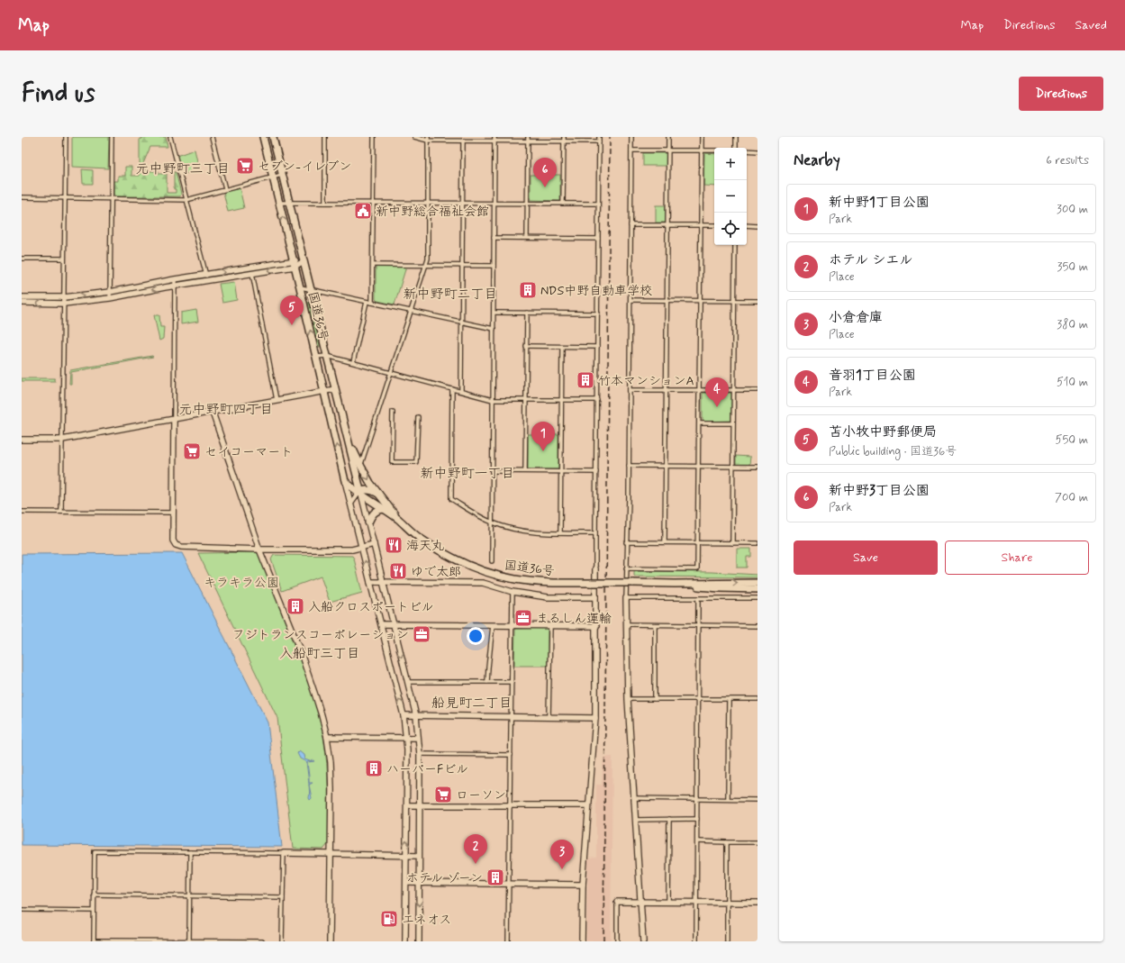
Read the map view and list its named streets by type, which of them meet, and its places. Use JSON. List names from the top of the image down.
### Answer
{
  "streets": {
    "highway": ["国道36号"]
  },
  "districts": [
    "元中野町三丁目",
    "新中野町二丁目",
    "元中野町四丁目",
    "新中野町一丁目",
    "入船町三丁目",
    "船見町二丁目"
  ],
  "parks": ["キラキラ公園"],
  "places": {
    "supermarket": ["セブン-イレブン", "セイコーマート", "ローソン"],
    "public building": ["新中野総合福祉会館"],
    "building": [
      "NDS中野自動車学校",
      "竹本マンションA",
      "入船クロスポートビル",
      "ハーバーFビル",
      "ホテル ゾーン"
    ],
    "restaurant": ["海天丸", "ゆで太郎"],
    "office": ["まるしん運輸", "フジトランスコーポレーション"],
    "fuel station": ["エネオス"]
  },
  "page": {
    "header": "Map",
    "nav": ["Map", "Directions", "Saved"],
    "buttons": [
      "Directions",
      ["Save", "Share"]
    ],
    "title": "Find us",
    "heading": ["Nearby", "6 results"],
    "map_buttons": ["+", "−"],
    "pins": [
      "6",
      "5",
      "4",
      "1",
      "2",
      "3"
    ],
    "list": [
      {
        "mark": "1",
        "name": "新中野1丁目公園",
        "note": "Park",
        "value": "300 m"
      },
      {
        "mark": "2",
        "name": "ホテル シエル",
        "note": "Place",
        "value": "350 m"
      },
      {
        "mark": "3",
        "name": "小倉倉庫",
        "note": "Place",
        "value": "380 m"
      },
      {
        "mark": "4",
        "name": "音羽1丁目公園",
        "note": "Park",
        "value": "510 m"
      },
      {
        "mark": "5",
        "name": "苫小牧中野郵便局",
        "note": "Public building · 国道36号",
        "value": "550 m"
      },
      {
        "mark": "6",
        "name": "新中野3丁目公園",
        "note": "Park",
        "value": "700 m"
      }
    ]
  }
}
